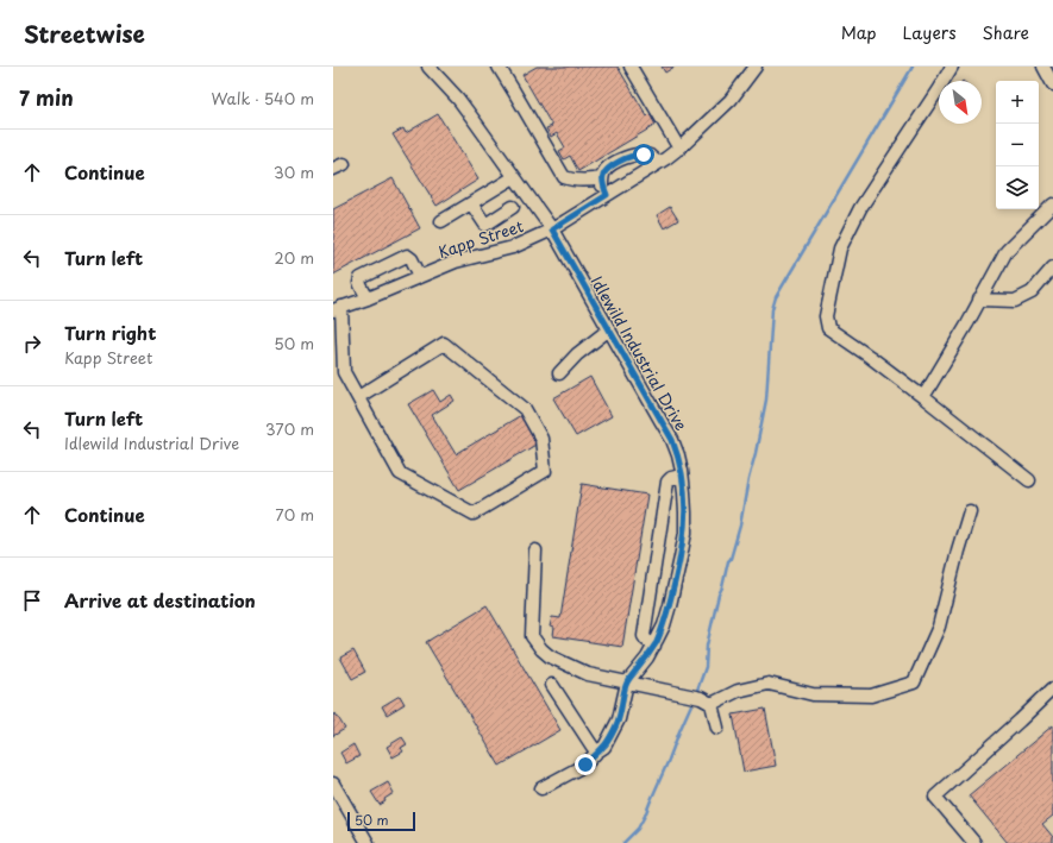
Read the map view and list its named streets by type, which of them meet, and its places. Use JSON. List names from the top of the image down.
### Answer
{
  "streets": {
    "street": ["Kapp Street", "Idlewild Industrial Drive"]
  },
  "crossings": [
    ["Kapp Street", "Idlewild Industrial Drive"]
  ],
  "scale_bar": "50 m",
  "north": "bottom right",
  "page": {
    "header": "Streetwise",
    "nav": ["Map", "Layers", "Share"],
    "heading": ["7 min", "Walk · 540 m"],
    "map_buttons": ["+", "−"],
    "list": [
      ["Continue", "30 m"],
      ["Turn left", "20 m"],
      ["Turn right", "Kapp Street", "50 m"],
      ["Turn left", "Idlewild Industrial Drive", "370 m"],
      ["Continue", "70 m"],
      "Arrive at destination"
    ],
    "scale": "50 m"
  }
}
